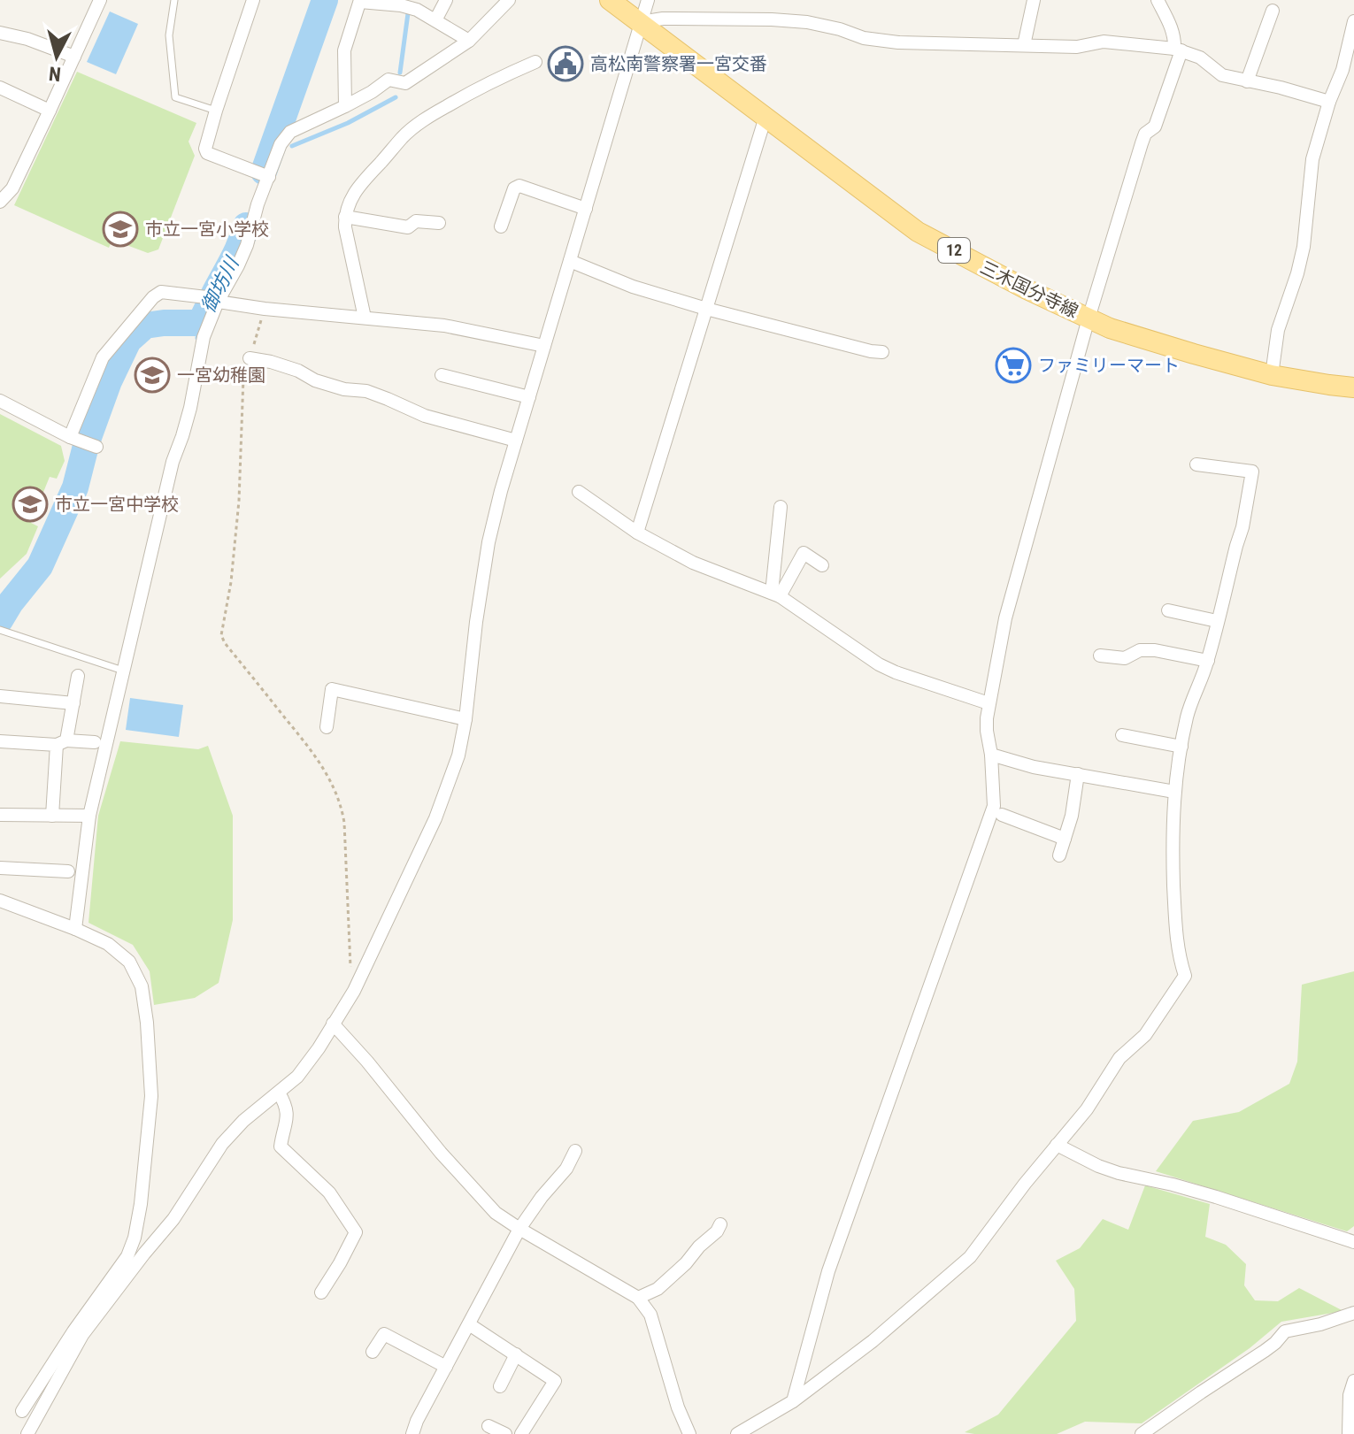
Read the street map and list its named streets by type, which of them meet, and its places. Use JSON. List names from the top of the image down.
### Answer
{
  "streets": {
    "main road": ["12", "三木国分寺線"]
  },
  "water": ["御坊川"],
  "places": {
    "public building": ["高松南警察署一宮交番"],
    "school or university": ["市立一宮小学校", "一宮幼稚園", "市立一宮中学校"],
    "supermarket": ["ファミリーマート"]
  },
  "north": "bottom"
}
